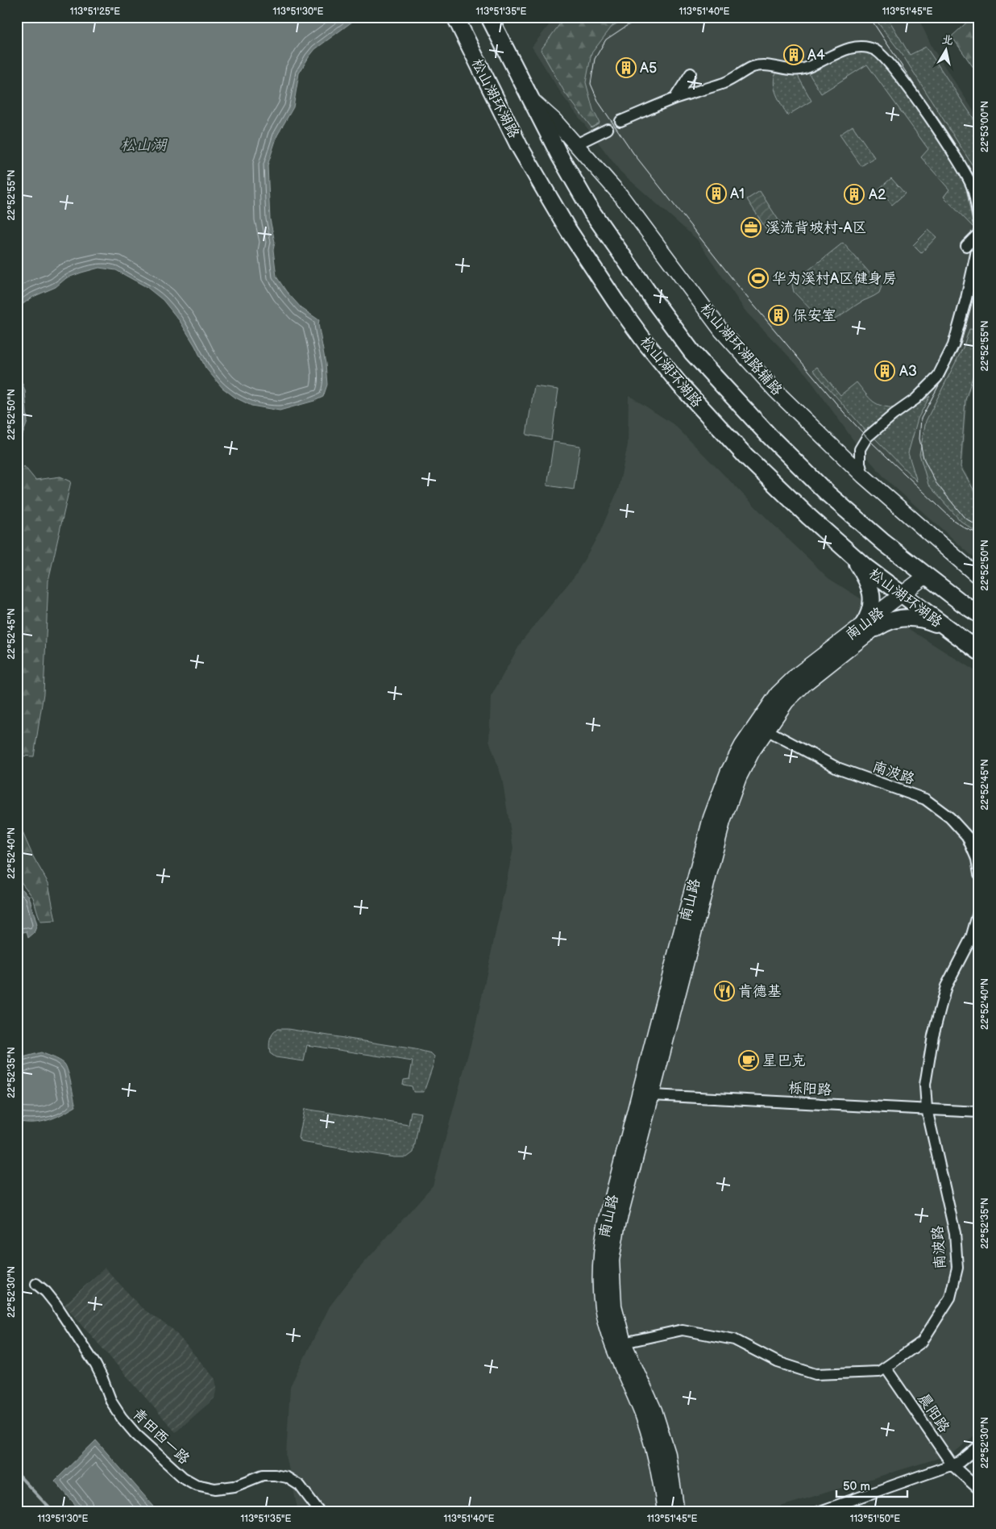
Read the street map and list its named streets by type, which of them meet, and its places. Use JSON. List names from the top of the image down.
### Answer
{
  "streets": {
    "main road": ["松山湖环湖路", "松山湖环湖路辅路", "南山路"],
    "street": [
      "南波路",
      "栎阳路",
      "晨阳路",
      "青田西一路"
    ]
  },
  "crossings": [
    ["松山湖环湖路", "松山湖环湖路辅路"],
    ["松山湖环湖路", "南山路"],
    ["南山路", "南波路"],
    ["南山路", "栎阳路"],
    ["南波路", "栎阳路"],
    ["南波路", "晨阳路"]
  ],
  "water": ["松山湖"],
  "places": {
    "building": [
      "A4",
      "A5",
      "A1",
      "A2",
      "保安室",
      "A3"
    ],
    "office": ["溪流背坡村-A区"],
    "sports": ["华为溪村A区健身房"],
    "restaurant": ["肯德基"],
    "cafe": ["星巴克"]
  },
  "scale_bar": "50 m",
  "north": "top",
  "coordinates": [
    "113°51'25\"E",
    "113°51'30\"E",
    "113°51'35\"E",
    "113°51'40\"E",
    "113°51'45\"E",
    "22°53'00\"N",
    "22°52'55\"N",
    "22°52'50\"N",
    "22°52'45\"N",
    "22°52'40\"N",
    "22°52'35\"N",
    "22°52'30\"N",
    "113°51'50\"E"
  ]
}
